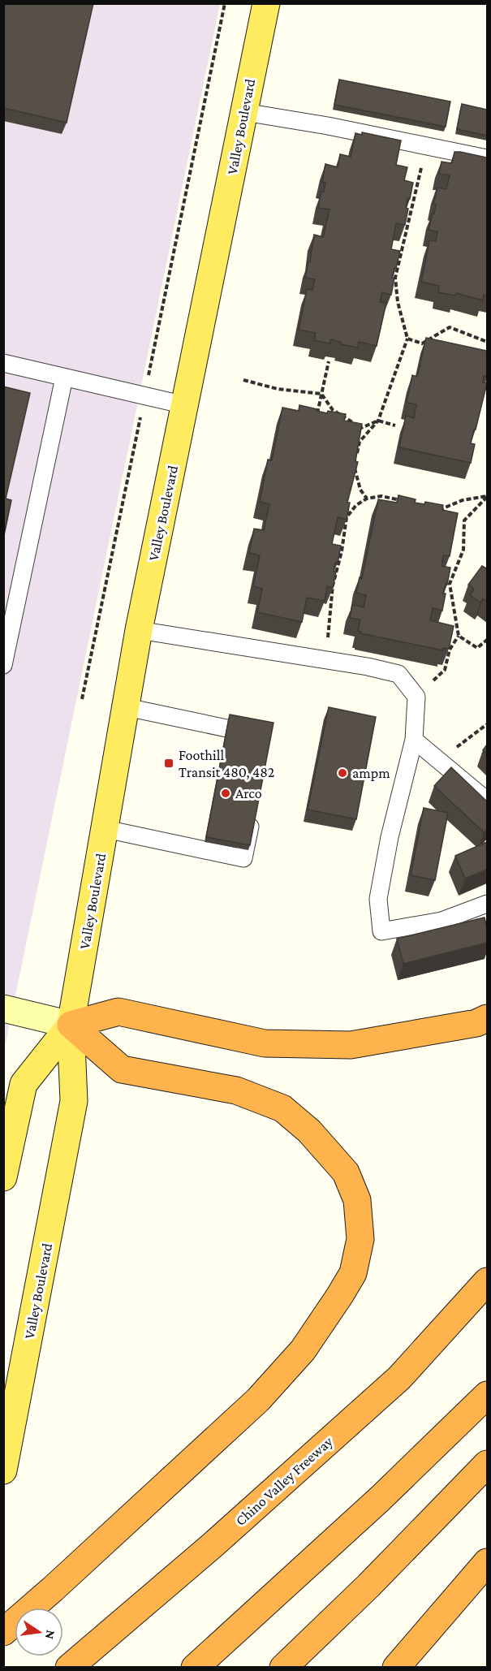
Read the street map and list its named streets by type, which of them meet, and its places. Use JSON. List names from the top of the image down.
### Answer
{
  "streets": {
    "highway": ["Chino Valley Freeway"],
    "main road": ["Valley Boulevard"]
  },
  "places": {
    "transit": ["Foothill Transit 480, 482"],
    "other": ["ampm", "Arco"]
  },
  "north": "right"
}
